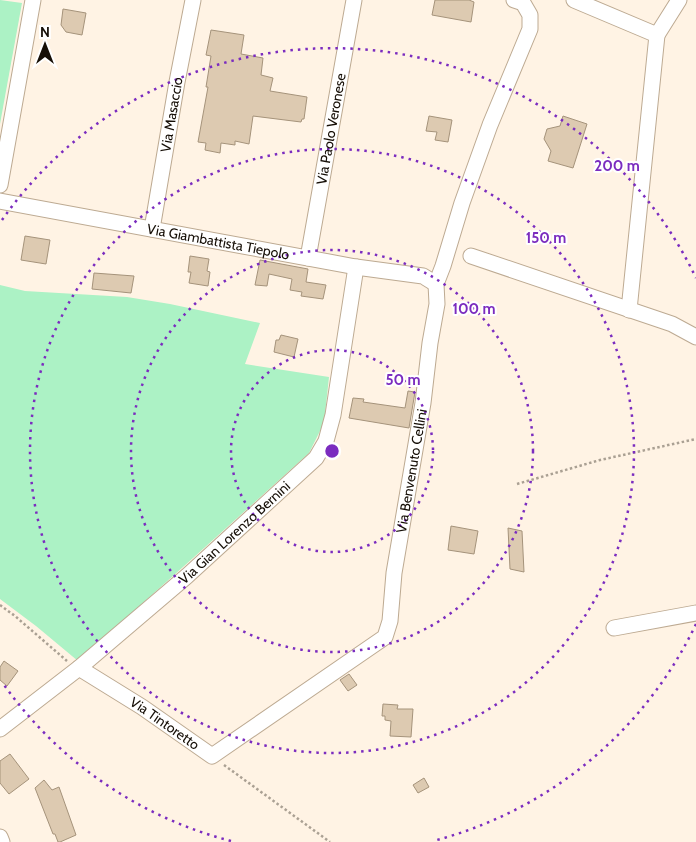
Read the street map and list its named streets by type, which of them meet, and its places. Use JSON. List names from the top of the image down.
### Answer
{
  "streets": {
    "street": [
      "Via Masaccio",
      "Via Paolo Veronese",
      "Via Giambattista Tiepolo",
      "Via Benvenuto Cellini",
      "Via Gian Lorenzo Bernini",
      "Via Tintoretto"
    ]
  },
  "crossings": [
    ["Via Masaccio", "Via Giambattista Tiepolo"],
    ["Via Paolo Veronese", "Via Giambattista Tiepolo"],
    ["Via Giambattista Tiepolo", "Via Benvenuto Cellini"],
    ["Via Giambattista Tiepolo", "Via Gian Lorenzo Bernini"],
    ["Via Benvenuto Cellini", "Via Tintoretto"],
    ["Via Gian Lorenzo Bernini", "Via Tintoretto"]
  ],
  "north": "top",
  "rings": [
    "200 m",
    "150 m",
    "100 m",
    "50 m"
  ]
}
